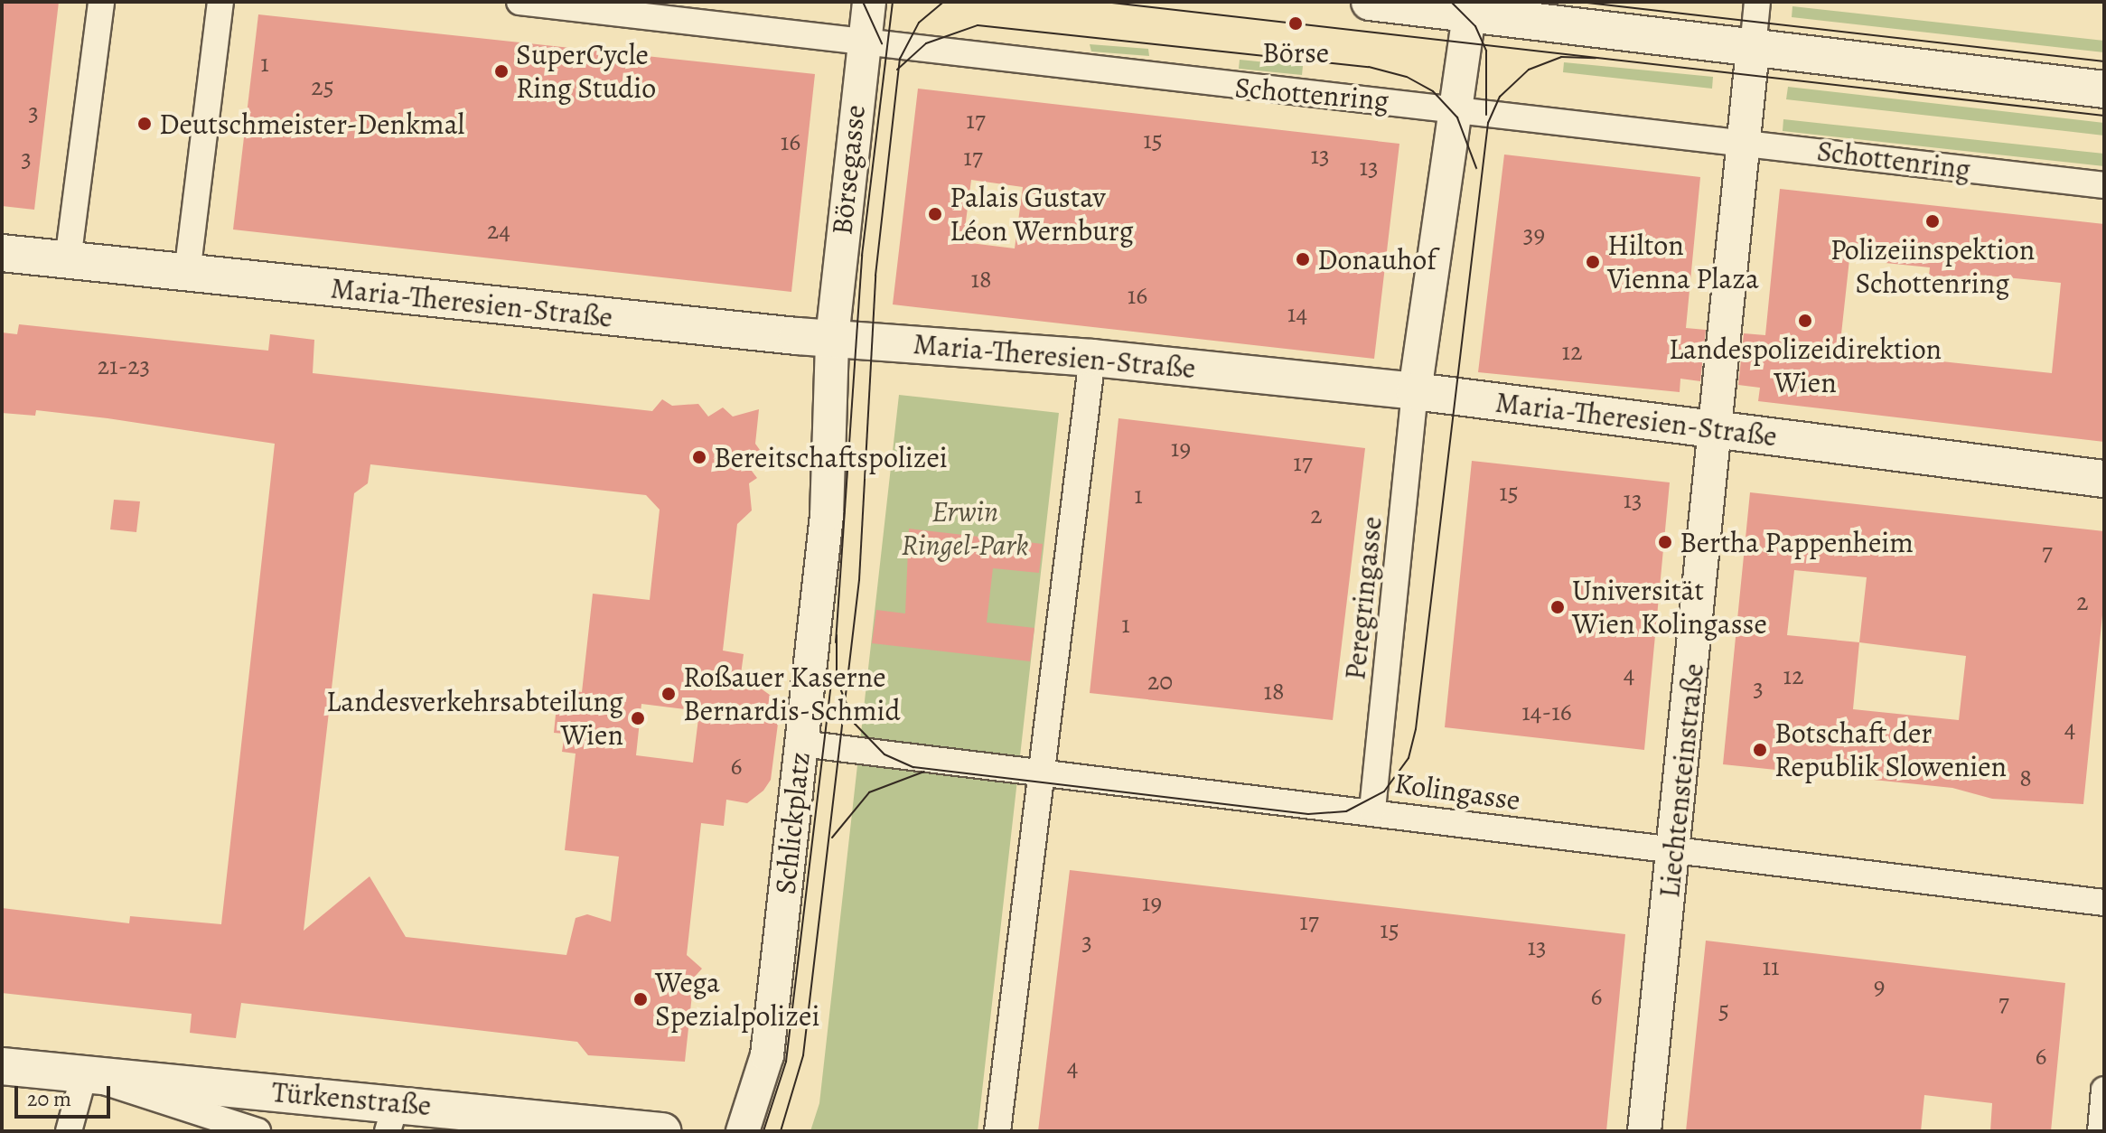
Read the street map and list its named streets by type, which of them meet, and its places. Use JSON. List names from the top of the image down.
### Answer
{
  "streets": {
    "main road": ["Maria-Theresien-Straße", "Türkenstraße"],
    "street": [
      "Schottenring",
      "Börsegasse",
      "Peregringasse",
      "Liechtensteinstraße",
      "Kolingasse",
      "Schlickplatz"
    ]
  },
  "crossings": [
    ["Schottenring", "Börsegasse"],
    ["Schottenring", "Liechtensteinstraße"],
    ["Börsegasse", "Maria-Theresien-Straße"],
    ["Börsegasse", "Schlickplatz"],
    ["Maria-Theresien-Straße", "Peregringasse"],
    ["Maria-Theresien-Straße", "Liechtensteinstraße"],
    ["Maria-Theresien-Straße", "Schlickplatz"],
    ["Peregringasse", "Kolingasse"],
    ["Liechtensteinstraße", "Kolingasse"],
    ["Kolingasse", "Schlickplatz"]
  ],
  "parks": ["Erwin Ringel-Park"],
  "places": [
    "Börse",
    "SuperCycle Ring Studio",
    "Deutschmeister-Denkmal",
    "Palais Gustav Léon Wernburg",
    "Polizeiinspektion Schottenring",
    "Donauhof",
    "Hilton Vienna Plaza",
    "Landespolizeidirektion Wien",
    "Bereitschaftspolizei",
    "Bertha Pappenheim",
    "Universität Wien Kolingasse",
    "Roßauer Kaserne Bernardis-Schmid",
    "Landesverkehrsabteilung Wien",
    "Botschaft der Republik Slowenien",
    "Wega Spezialpolizei"
  ],
  "house_numbers": [
    "1",
    "25",
    "3",
    "17",
    "15",
    "16",
    "13",
    "17",
    "3",
    "13",
    "24",
    "39",
    "18",
    "16",
    "14",
    "12",
    "21-23",
    "19",
    "17",
    "15",
    "1",
    "13",
    "2",
    "7",
    "2",
    "1",
    "4",
    "12",
    "20",
    "3",
    "18",
    "14-16",
    "4",
    "6",
    "8",
    "19",
    "17",
    "15",
    "3",
    "13",
    "11",
    "9",
    "6",
    "7",
    "5",
    "6",
    "4"
  ],
  "scale_bar": "20 m"
}
